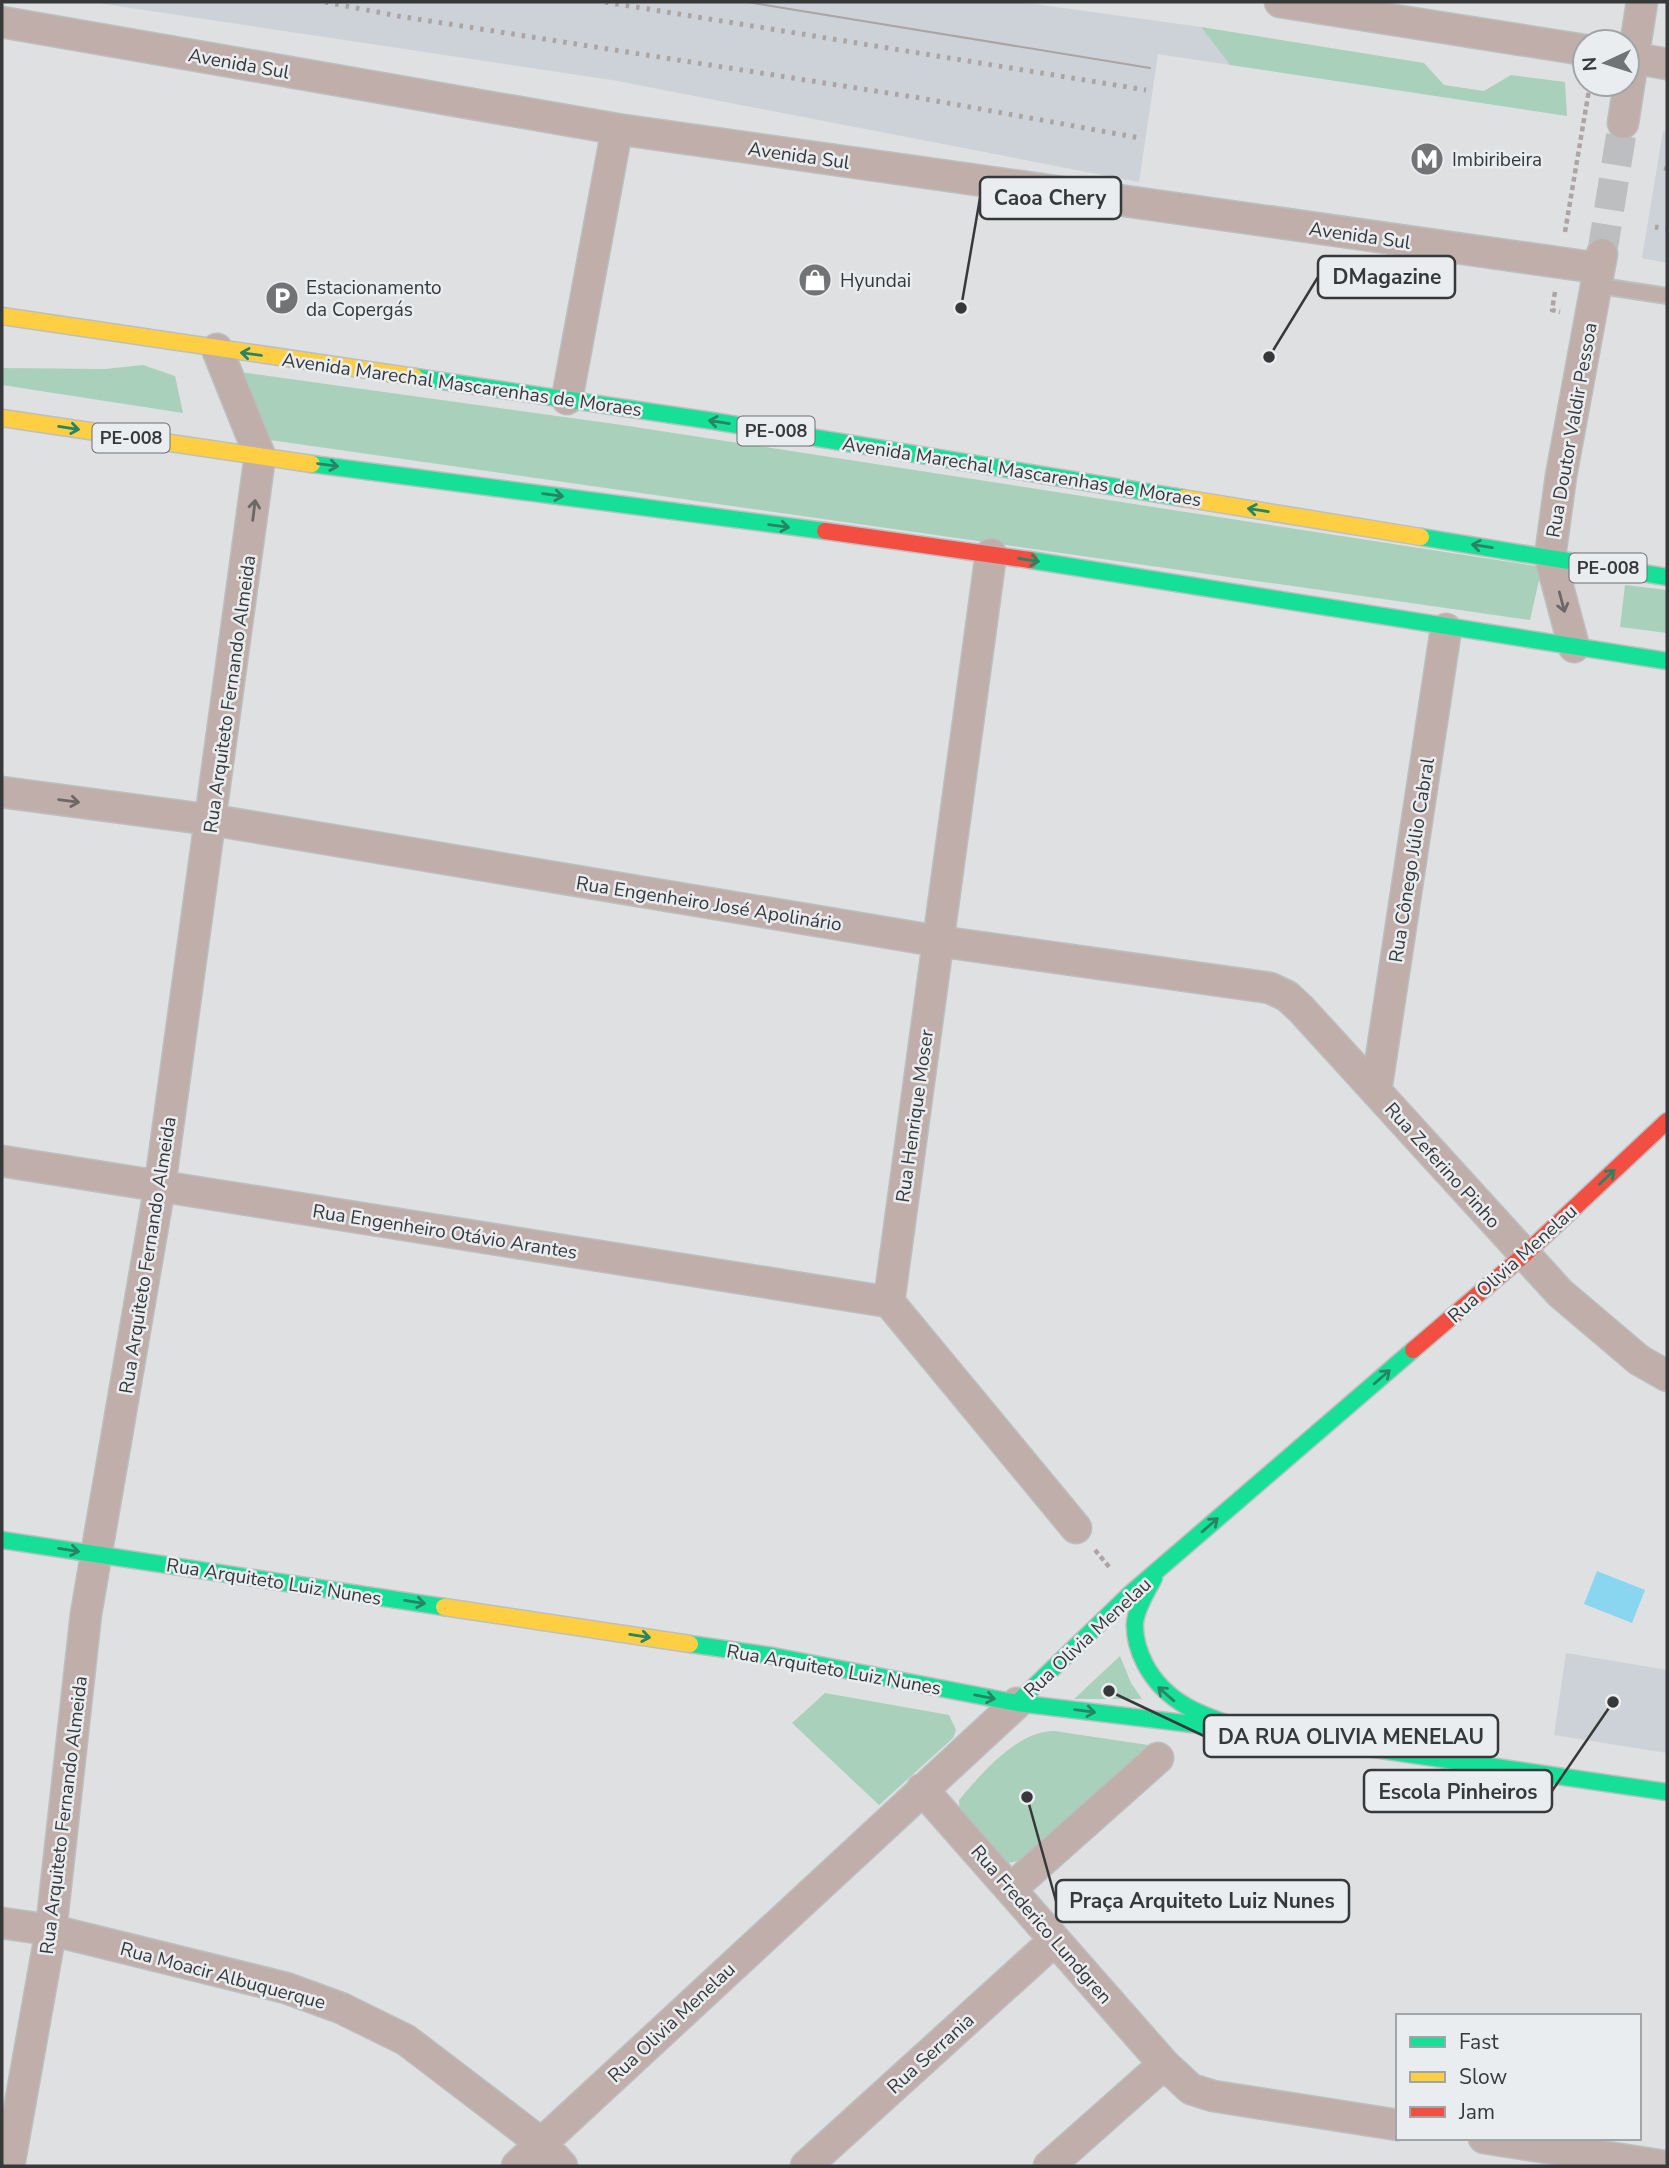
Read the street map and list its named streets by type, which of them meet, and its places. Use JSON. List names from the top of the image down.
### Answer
{
  "streets": {
    "main road": [
      "Avenida Marechal Mascarenhas de Moraes",
      "PE-008",
      "Rua Olivia Menelau",
      "Rua Arquiteto Luiz Nunes"
    ],
    "street": [
      "Avenida Sul",
      "Rua Doutor Valdir Pessoa",
      "Rua Arquiteto Fernando Almeida",
      "Rua Cônego Júlio Cabral",
      "Rua Engenheiro José Apolinário",
      "Rua Henrique Moser",
      "Rua Zeferino Pinho",
      "Rua Engenheiro Otávio Arantes",
      "Rua Frederico Lundgren",
      "Rua Moacir Albuquerque",
      "Rua Serrania"
    ]
  },
  "crossings": [
    ["Avenida Sul", "Rua Doutor Valdir Pessoa"],
    ["Avenida Marechal Mascarenhas de Moraes", "Rua Doutor Valdir Pessoa"],
    ["Avenida Marechal Mascarenhas de Moraes", "Rua Arquiteto Fernando Almeida"],
    ["Rua Doutor Valdir Pessoa", "PE-008"],
    ["PE-008", "Rua Arquiteto Fernando Almeida"],
    ["PE-008", "Rua Cônego Júlio Cabral"],
    ["PE-008", "Rua Henrique Moser"],
    ["Rua Arquiteto Fernando Almeida", "Rua Engenheiro José Apolinário"],
    ["Rua Arquiteto Fernando Almeida", "Rua Engenheiro Otávio Arantes"],
    ["Rua Arquiteto Fernando Almeida", "Rua Arquiteto Luiz Nunes"],
    ["Rua Arquiteto Fernando Almeida", "Rua Moacir Albuquerque"],
    ["Rua Cônego Júlio Cabral", "Rua Engenheiro José Apolinário"],
    ["Rua Cônego Júlio Cabral", "Rua Zeferino Pinho"],
    ["Rua Engenheiro José Apolinário", "Rua Henrique Moser"],
    ["Rua Engenheiro José Apolinário", "Rua Zeferino Pinho"],
    ["Rua Henrique Moser", "Rua Engenheiro Otávio Arantes"],
    ["Rua Zeferino Pinho", "Rua Olivia Menelau"],
    ["Rua Olivia Menelau", "Rua Arquiteto Luiz Nunes"],
    ["Rua Olivia Menelau", "Rua Frederico Lundgren"],
    ["Rua Olivia Menelau", "Rua Moacir Albuquerque"],
    ["Rua Frederico Lundgren", "Rua Serrania"]
  ],
  "one_way": ["Rua Olivia Menelau", "Rua Arquiteto Luiz Nunes"],
  "places": {
    "metro station": ["Imbiribeira"],
    "shop": ["Hyundai"],
    "parking": ["Estacionamento da Copergás"],
    "other": [
      "Caoa Chery",
      "DMagazine",
      "DA RUA OLIVIA MENELAU",
      "Escola Pinheiros",
      "Praça Arquiteto Luiz Nunes"
    ]
  },
  "legend": ["Fast", "Slow", "Jam"],
  "north": "left"
}
